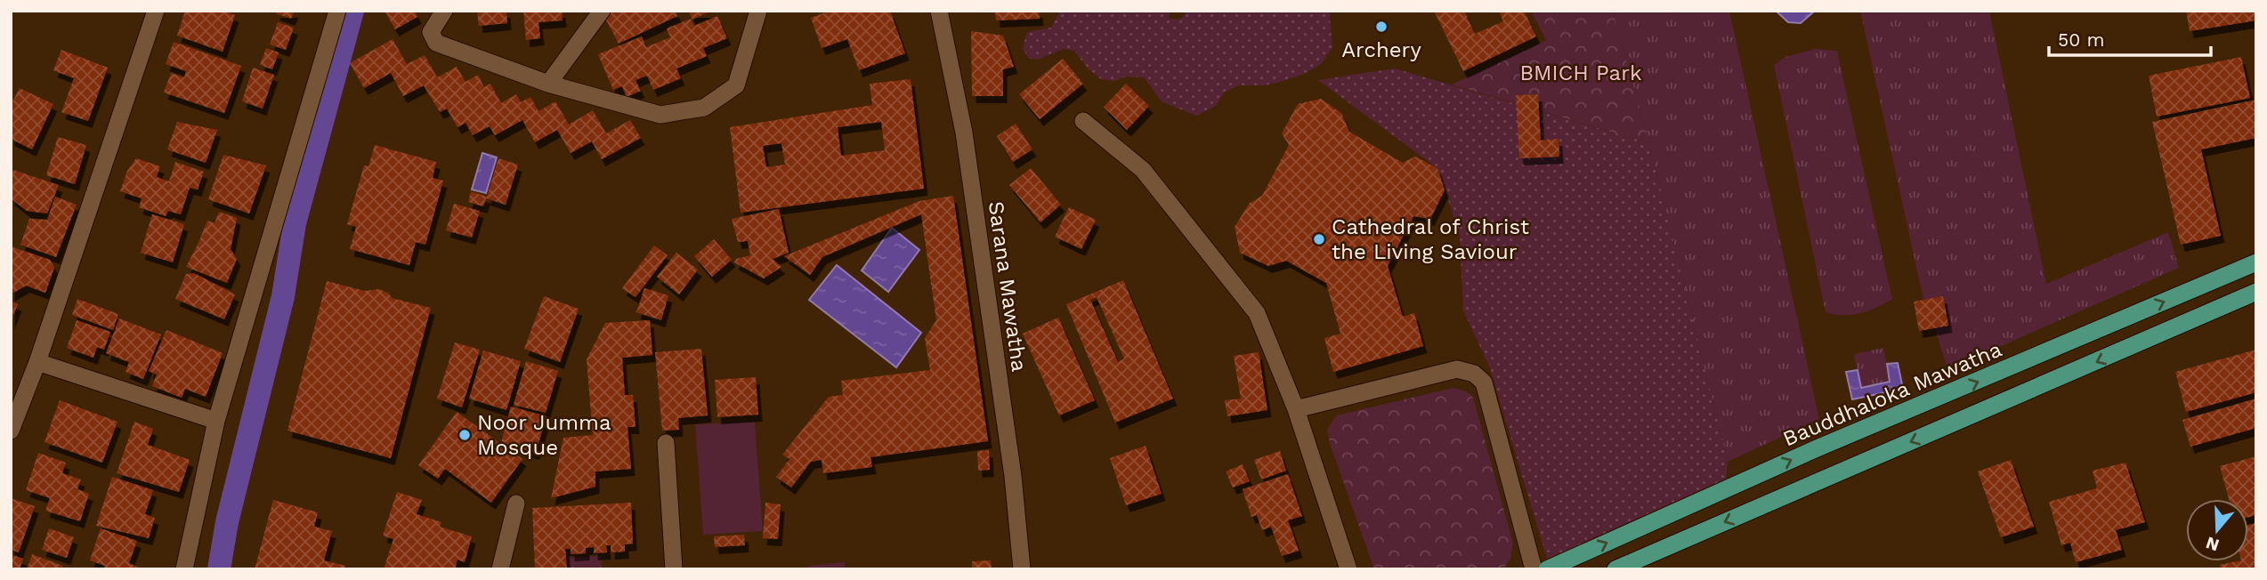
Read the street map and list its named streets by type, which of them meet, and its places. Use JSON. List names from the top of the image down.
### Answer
{
  "streets": {
    "main road": ["Bauddhaloka Mawatha"],
    "street": ["Sarana Mawatha"]
  },
  "parks": ["BMICH Park"],
  "places": ["Archery", "Cathedral of Christ the Living Saviour", "Noor Jumma Mosque"],
  "scale_bar": "50 m",
  "north": "bottom"
}
